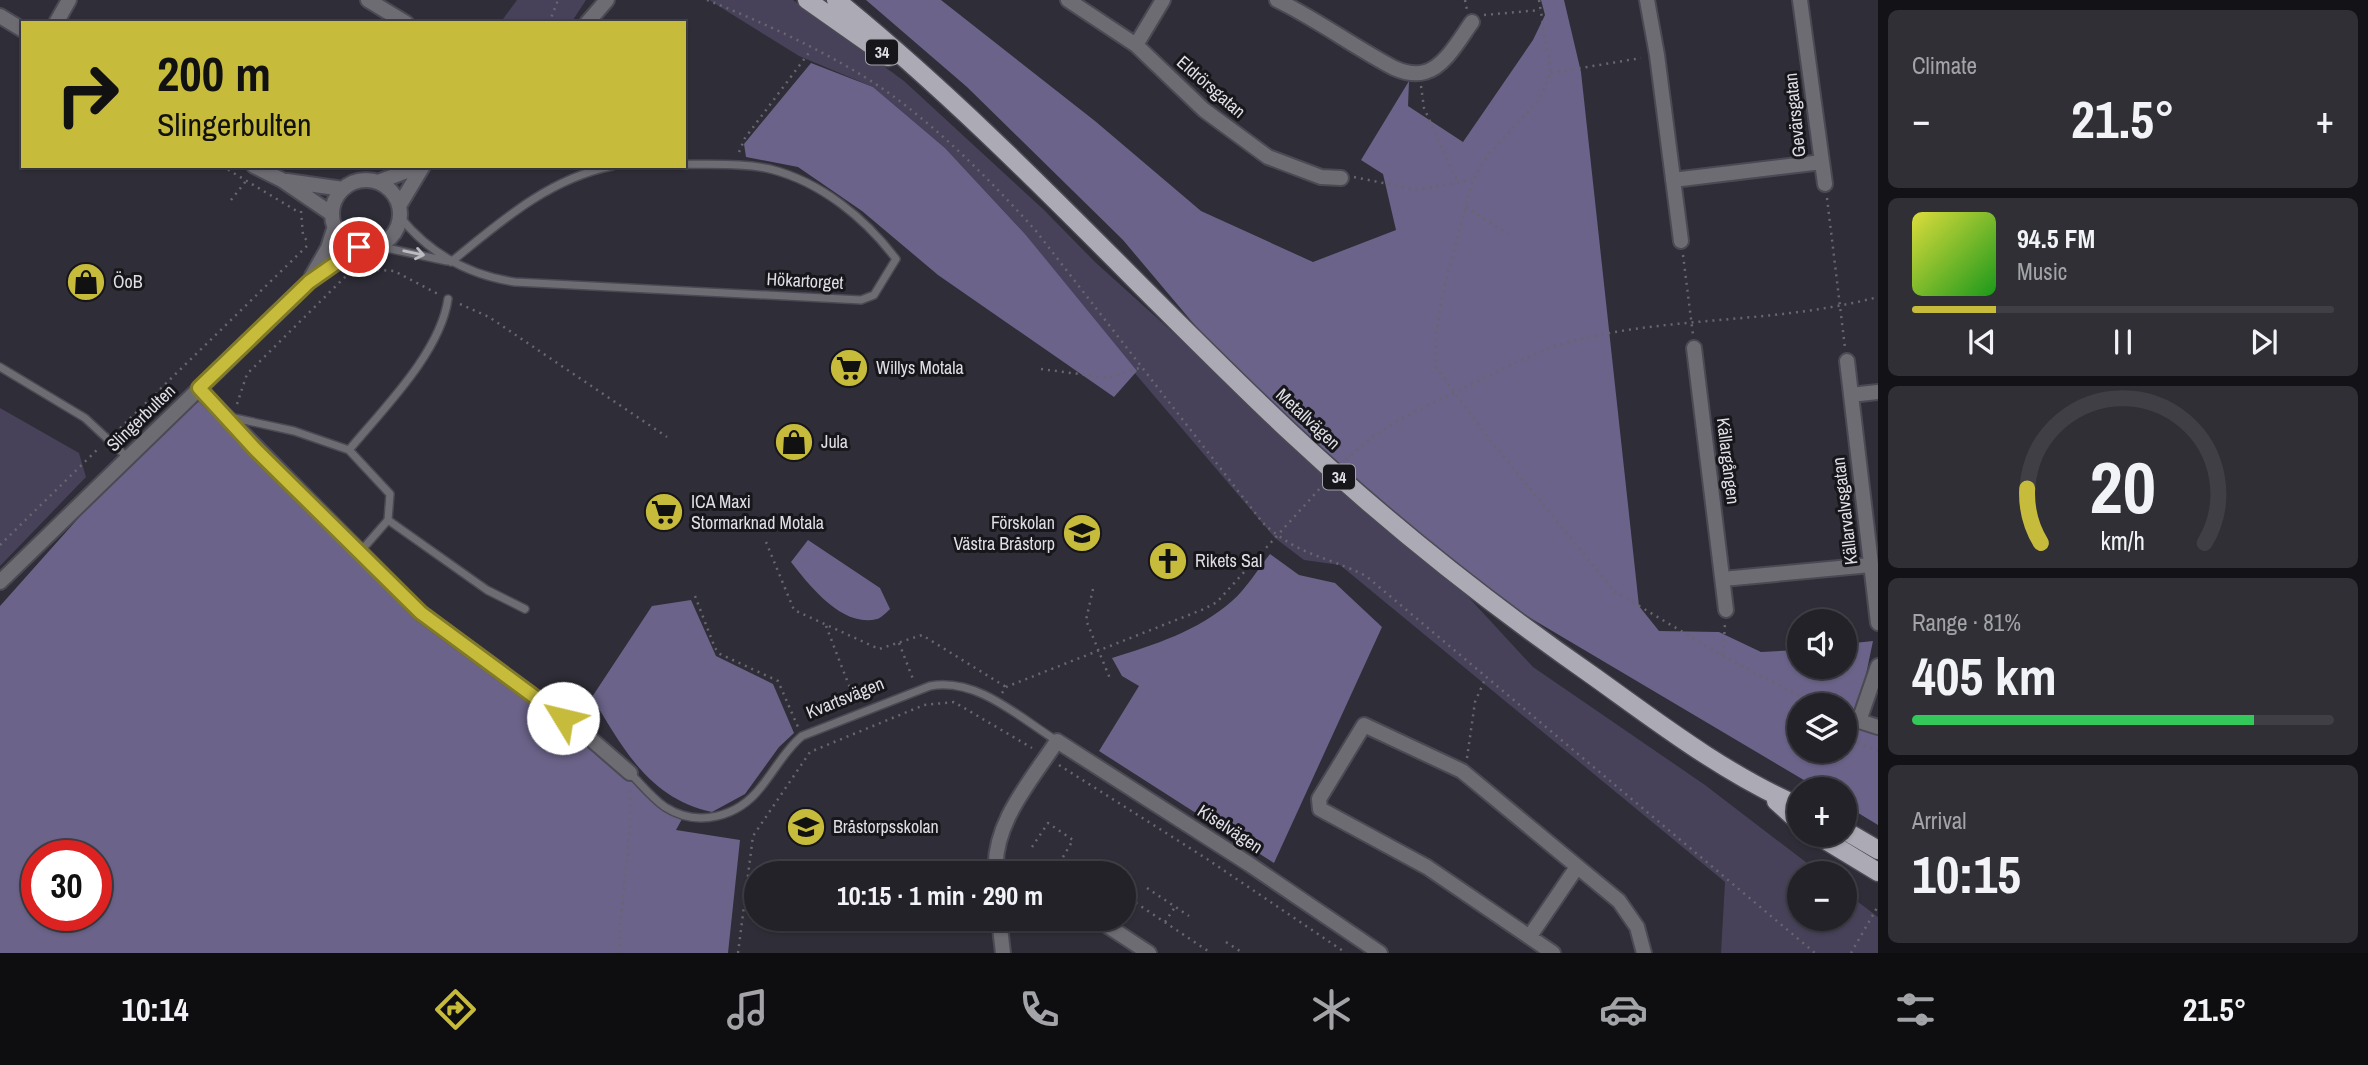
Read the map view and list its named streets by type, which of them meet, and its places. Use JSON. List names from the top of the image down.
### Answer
{
  "streets": {
    "main road": ["34", "Metallvägen"],
    "street": [
      "Eldrörsgatan",
      "Gevärsgatan",
      "Slingerbulten",
      "Källargången",
      "Källarvalvsgatan",
      "Kvartsvägen",
      "Kiselvägen"
    ],
    "lane": ["Hökartorget"]
  },
  "crossings": [
    ["Hökartorget", "Slingerbulten"],
    ["Slingerbulten", "Kvartsvägen"],
    ["Kvartsvägen", "Kiselvägen"]
  ],
  "places": {
    "shop": ["ÖoB", "Jula"],
    "supermarket": ["Willys Motala", "ICA Maxi Stormarknad Motala"],
    "school or university": ["Förskolan Västra Bråstorp", "Bråstorpsskolan"],
    "church": ["Rikets Sal"]
  },
  "page": {
    "tile": [
      "Climate",
      ["Range · 81%", "405 km"],
      ["Arrival", "10:15"]
    ],
    "turn": ["200 m", "Slingerbulten"],
    "heat": ["−", "21.5°", "+"],
    "song": ["94.5 FM", "Music"],
    "map_buttons": ["+", "−"],
    "limit": "30",
    "trip": "10:15 · 1 min · 290 m",
    "tabs": ["10:14", "21.5°"],
    "gauge": ["20", "km/h"]
  }
}
